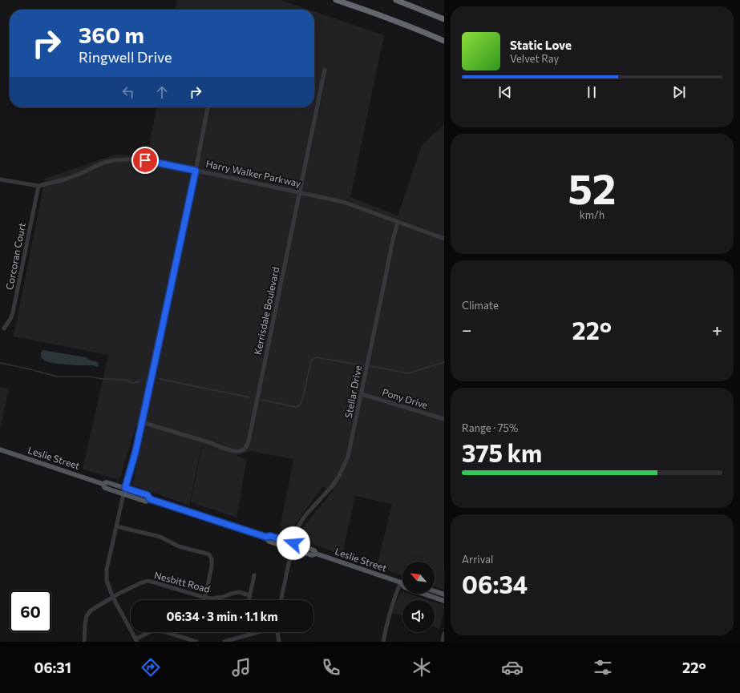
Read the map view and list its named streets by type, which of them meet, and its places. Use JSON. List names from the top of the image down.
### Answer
{
  "streets": {
    "main road": ["Leslie Street"],
    "street": [
      "Harry Walker Parkway",
      "Corcoran Court",
      "Kerrisdale Boulevard",
      "Stellar Drive",
      "Pony Drive",
      "Nesbitt Road"
    ]
  },
  "crossings": [
    ["Harry Walker Parkway", "Corcoran Court"],
    ["Harry Walker Parkway", "Kerrisdale Boulevard"],
    ["Harry Walker Parkway", "Stellar Drive"],
    ["Stellar Drive", "Pony Drive"],
    ["Stellar Drive", "Leslie Street"]
  ],
  "north": "top left",
  "page": {
    "turn": ["360 m", "Ringwell Drive"],
    "song": ["Static Love", "Velvet Ray"],
    "tile": [
      ["52", "km/h"],
      "Climate",
      ["Range · 75%", "375 km"],
      ["Arrival", "06:34"]
    ],
    "heat": ["−", "22°", "+"],
    "limit": "60",
    "trip": "06:34 · 3 min · 1.1 km",
    "tabs": ["06:31", "22°"]
  }
}
